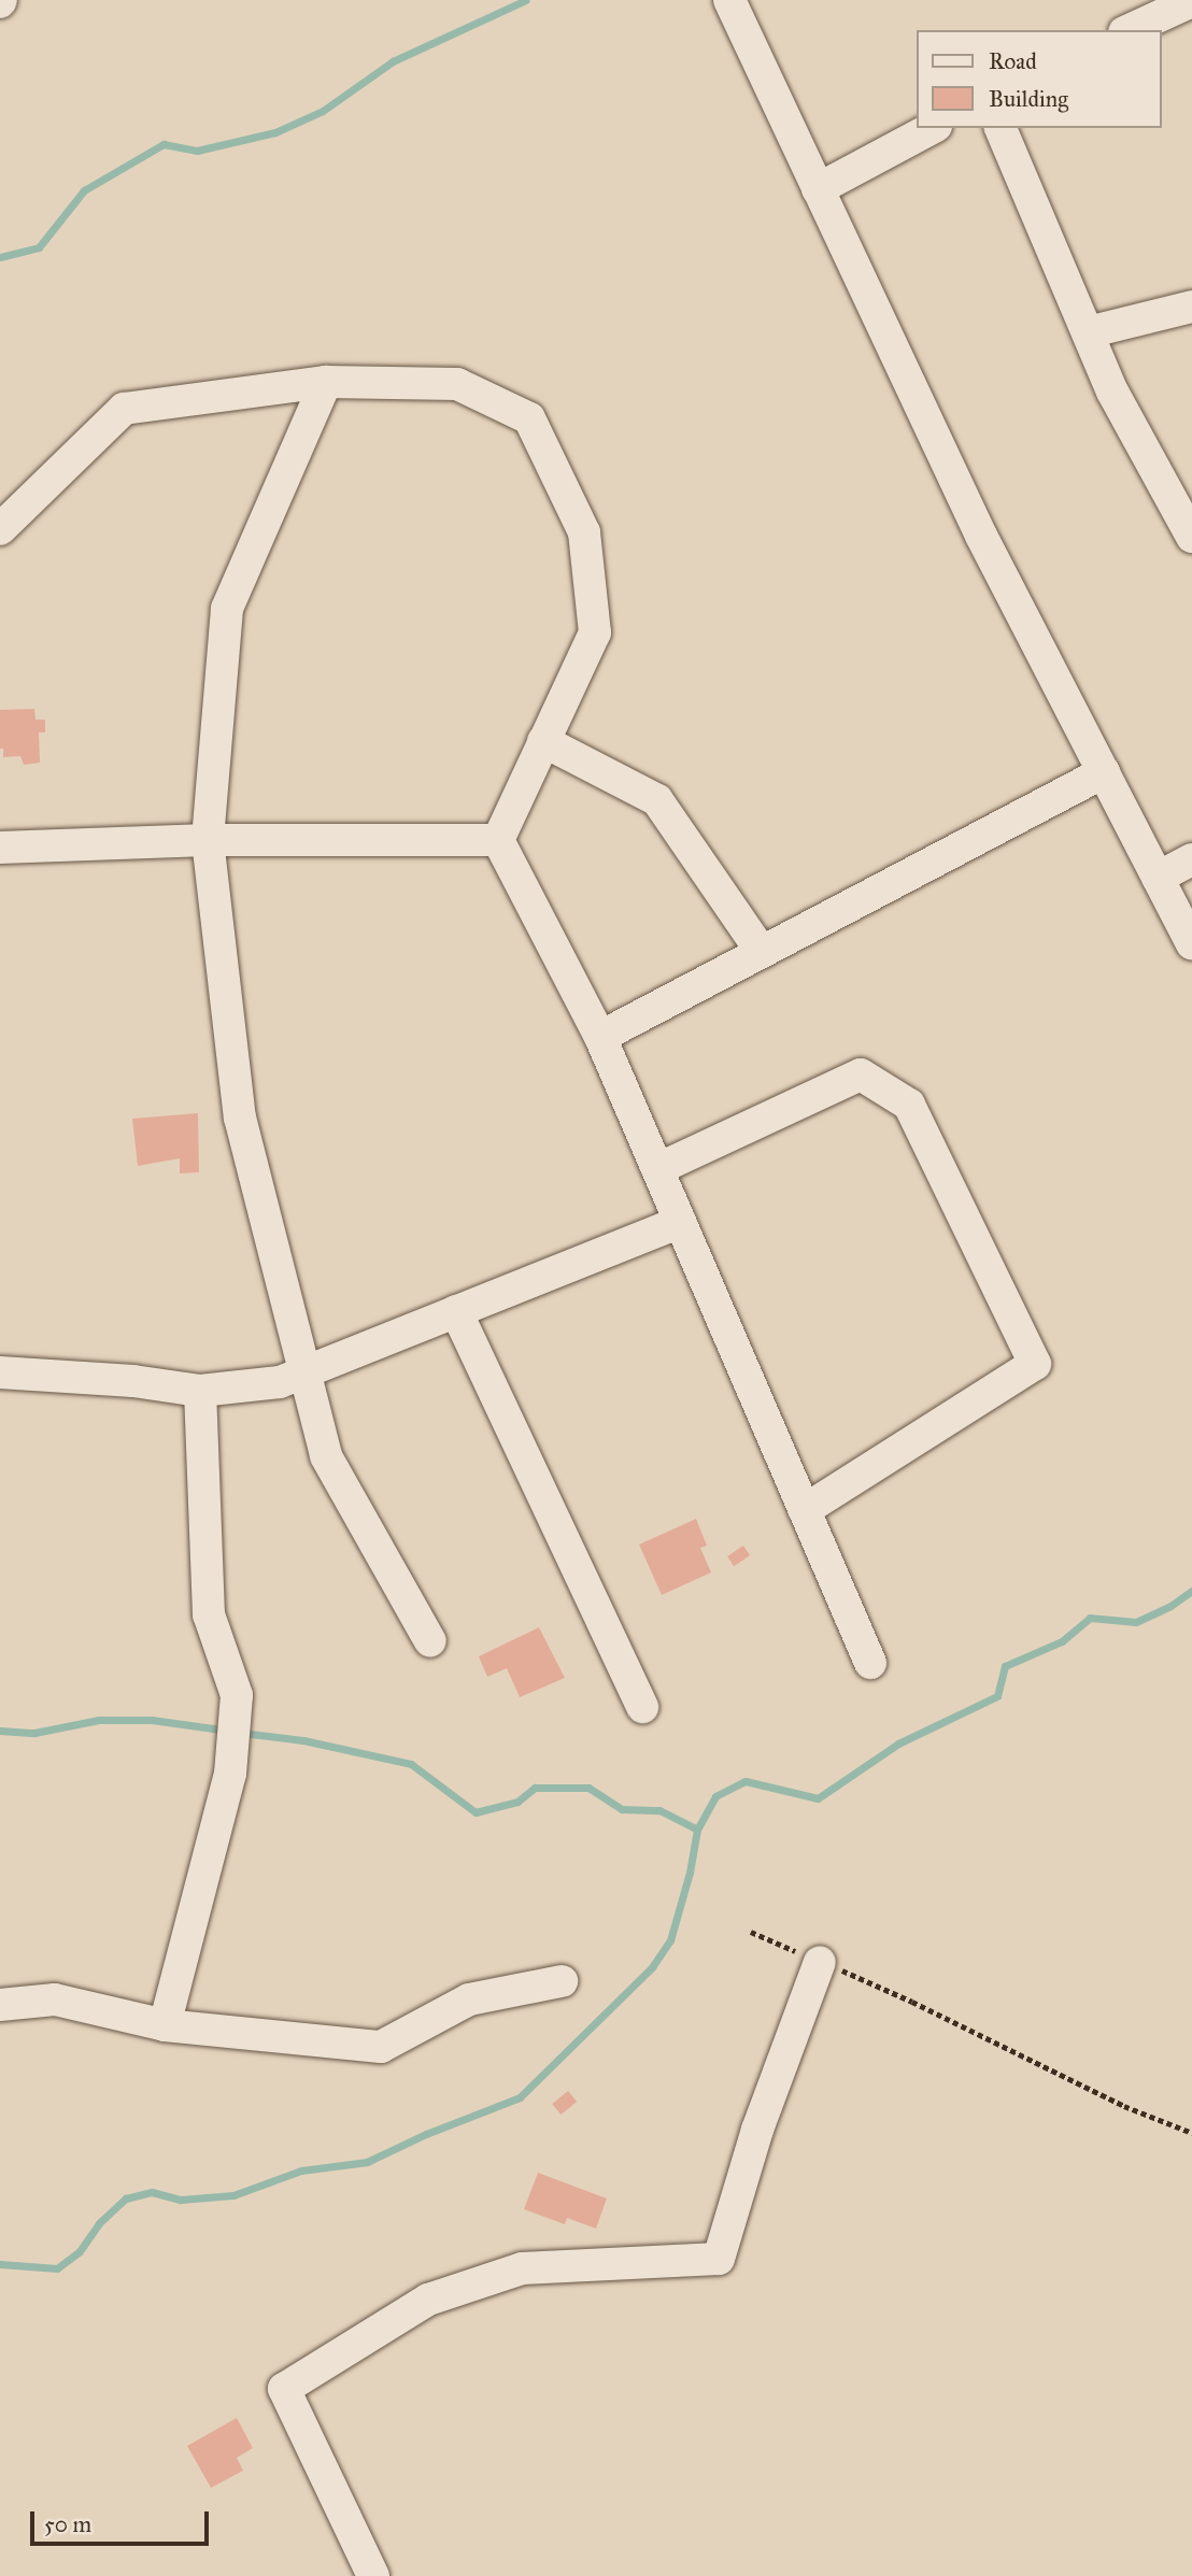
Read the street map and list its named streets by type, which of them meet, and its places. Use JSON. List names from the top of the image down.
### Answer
{
  "legend": ["Road", "Building"],
  "scale_bar": "50 m"
}
